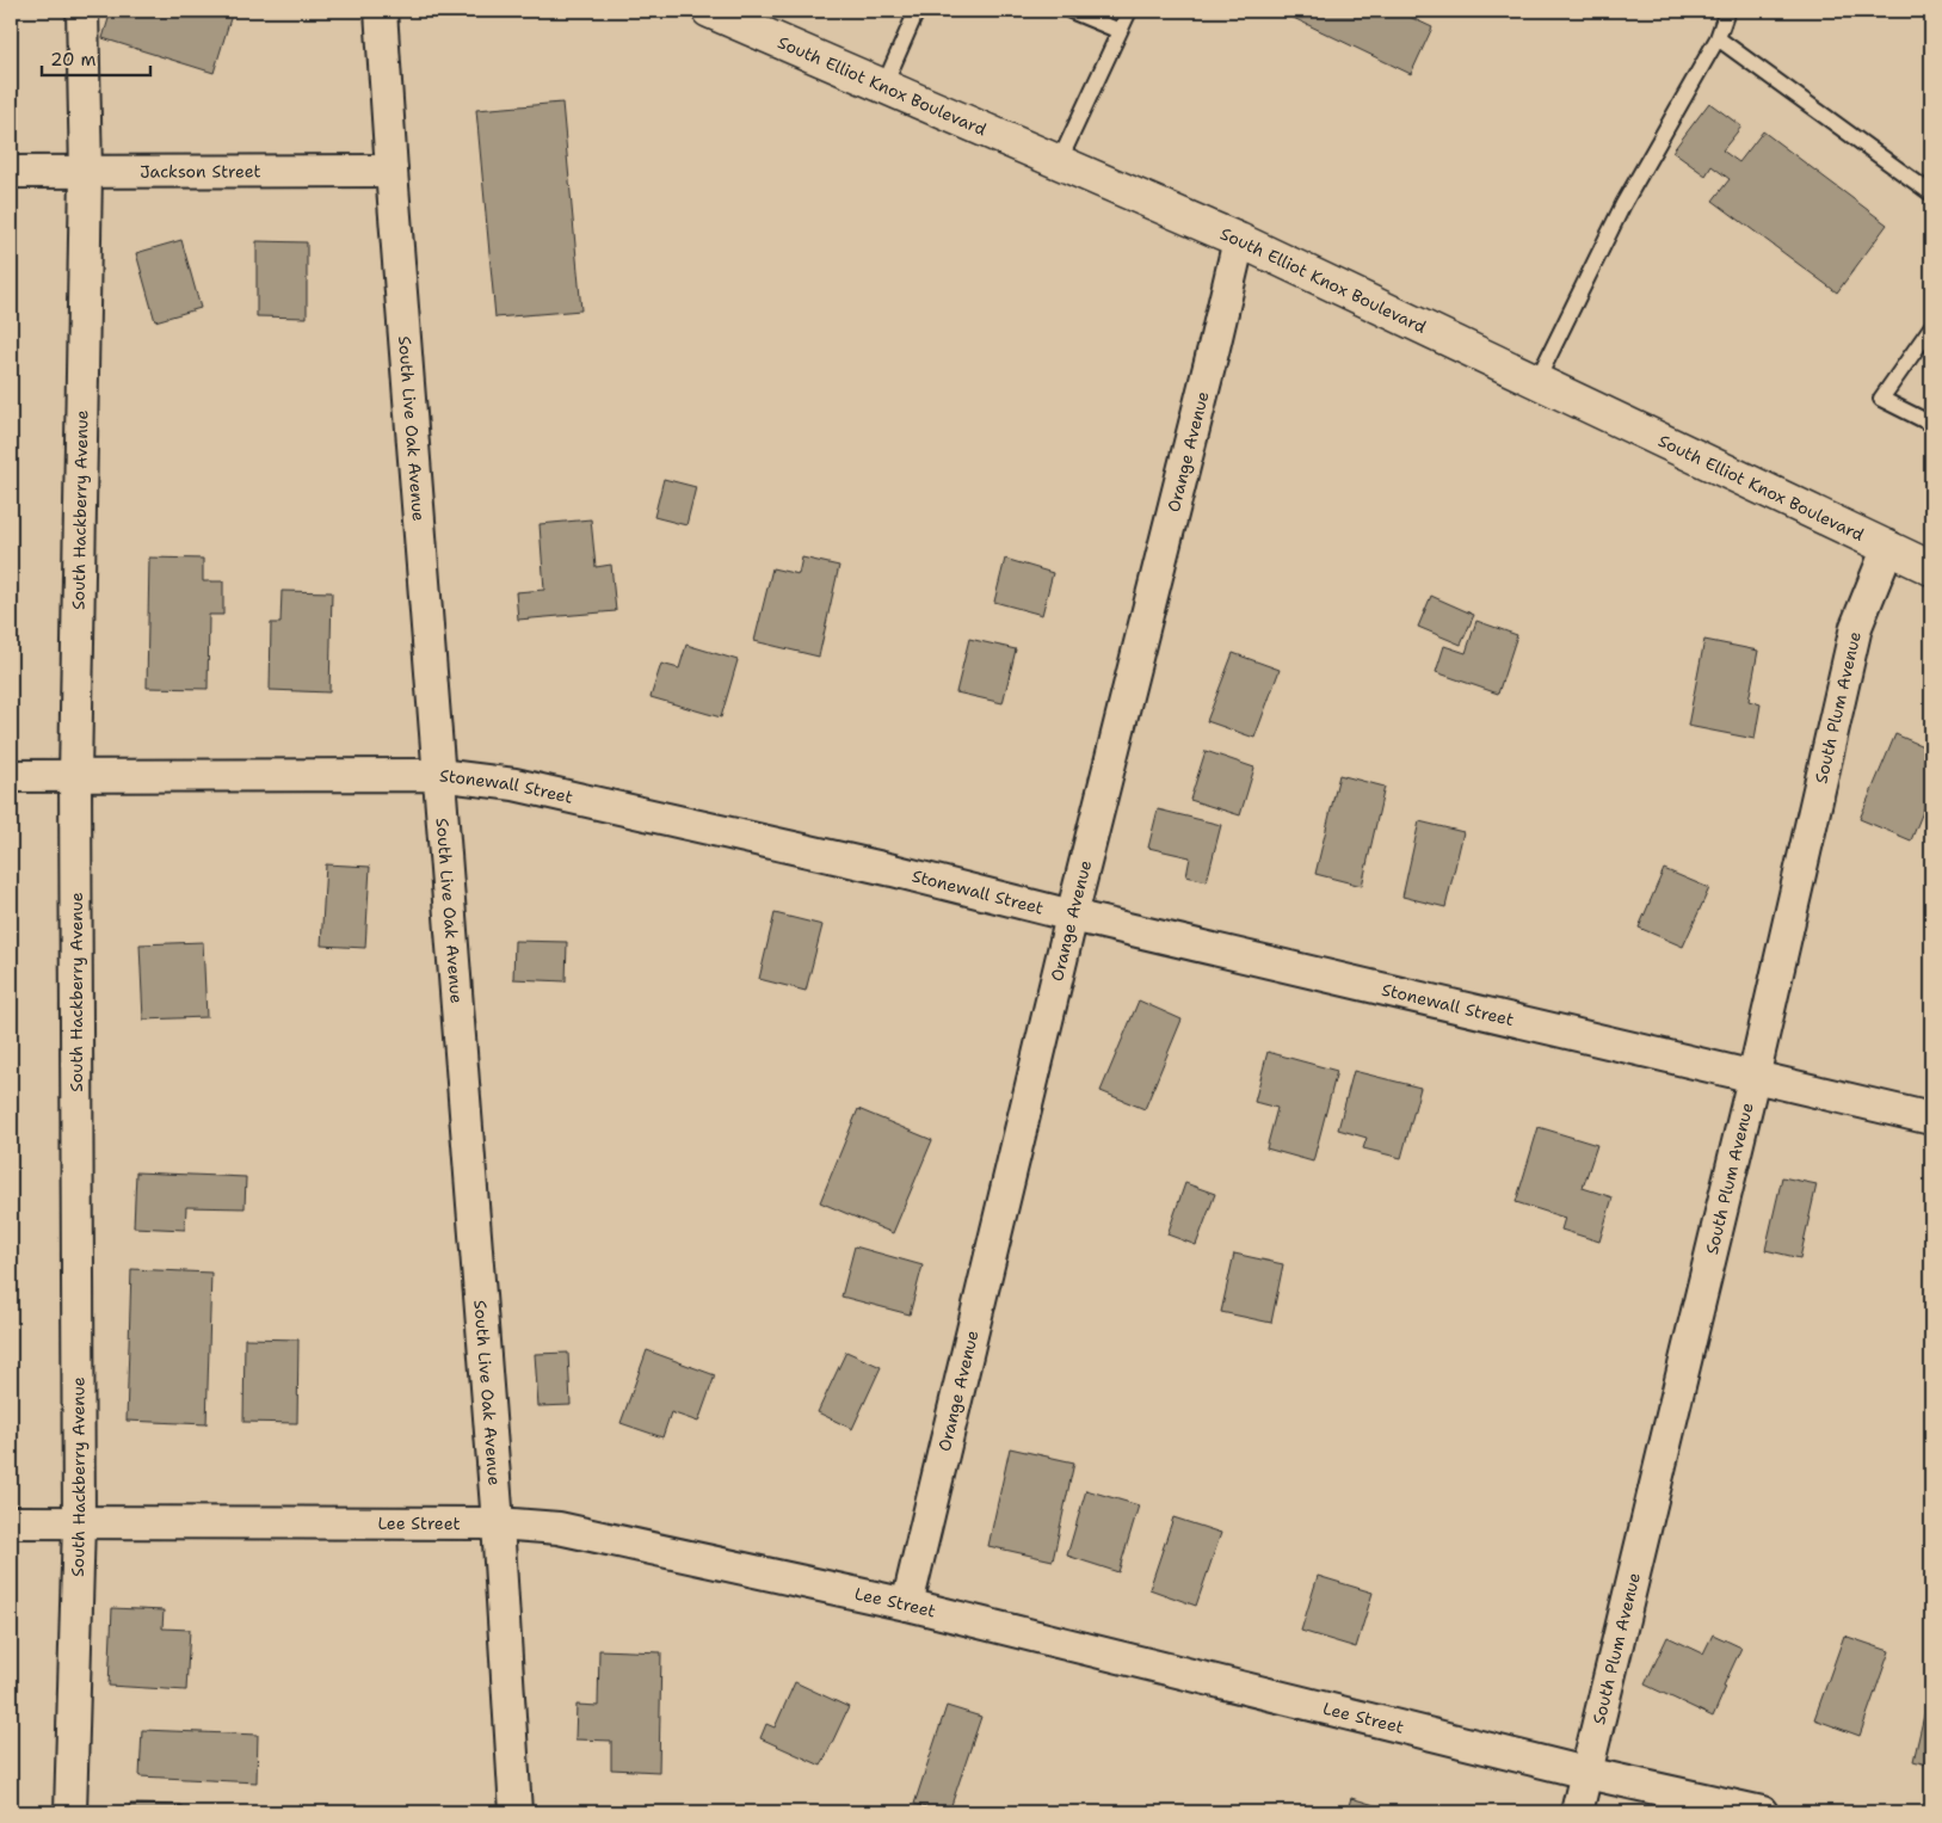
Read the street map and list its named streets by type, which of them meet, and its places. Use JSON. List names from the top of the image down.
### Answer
{
  "streets": {
    "main road": ["South Elliot Knox Boulevard"],
    "street": [
      "Jackson Street",
      "South Live Oak Avenue",
      "Orange Avenue",
      "South Hackberry Avenue",
      "South Plum Avenue",
      "Stonewall Street",
      "Lee Street"
    ]
  },
  "crossings": [
    ["South Elliot Knox Boulevard", "Orange Avenue"],
    ["South Elliot Knox Boulevard", "South Plum Avenue"],
    ["Jackson Street", "South Live Oak Avenue"],
    ["Jackson Street", "South Hackberry Avenue"],
    ["South Live Oak Avenue", "Stonewall Street"],
    ["South Live Oak Avenue", "Lee Street"],
    ["Orange Avenue", "Stonewall Street"],
    ["Orange Avenue", "Lee Street"],
    ["South Hackberry Avenue", "Stonewall Street"],
    ["South Hackberry Avenue", "Lee Street"],
    ["South Plum Avenue", "Stonewall Street"],
    ["South Plum Avenue", "Lee Street"]
  ],
  "scale_bar": "20 m"
}
